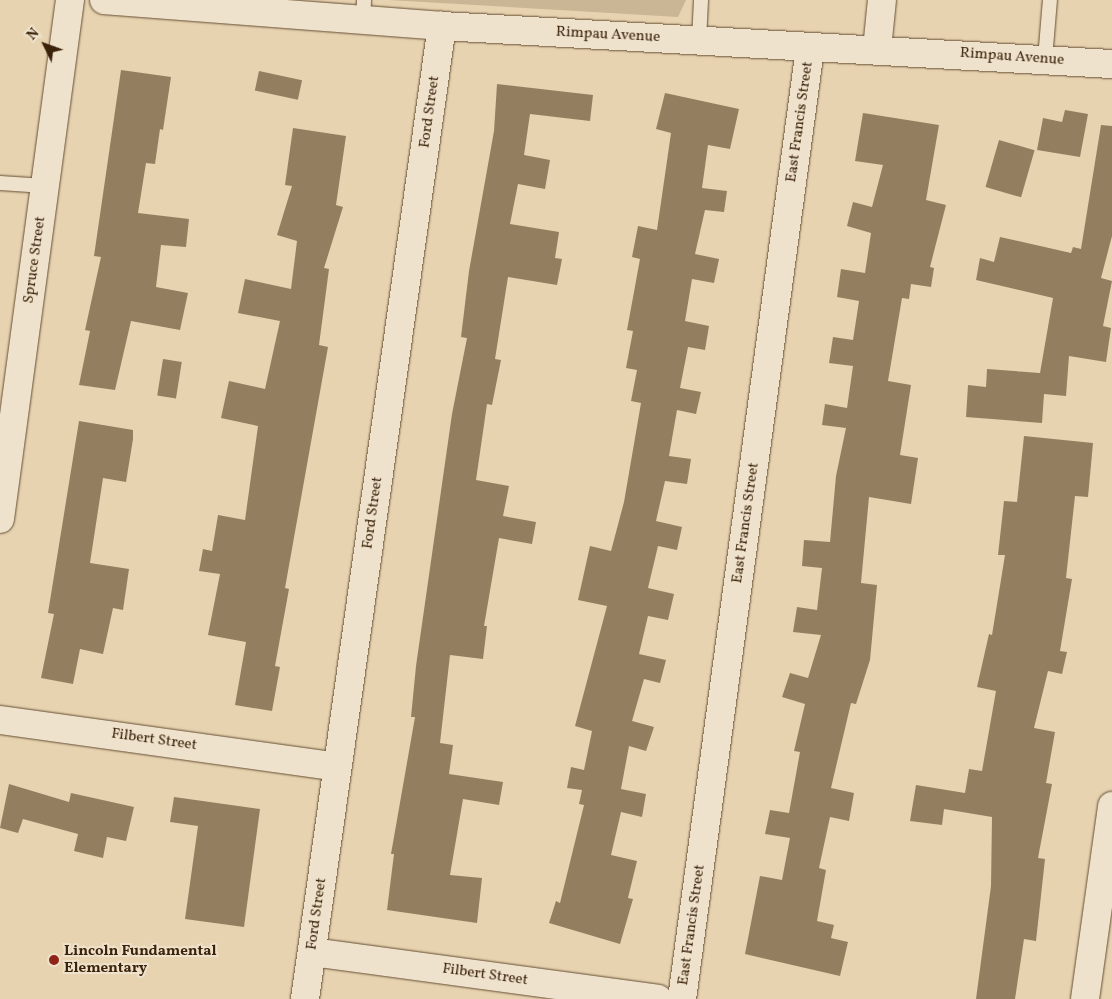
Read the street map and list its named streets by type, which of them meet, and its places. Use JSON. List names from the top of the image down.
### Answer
{
  "streets": {
    "street": [
      "Rimpau Avenue",
      "Ford Street",
      "East Francis Street",
      "Spruce Street",
      "Filbert Street"
    ]
  },
  "crossings": [
    ["Rimpau Avenue", "Ford Street"],
    ["Rimpau Avenue", "East Francis Street"],
    ["Ford Street", "Filbert Street"]
  ],
  "places": ["Lincoln Fundamental Elementary"],
  "north": "top left"
}
